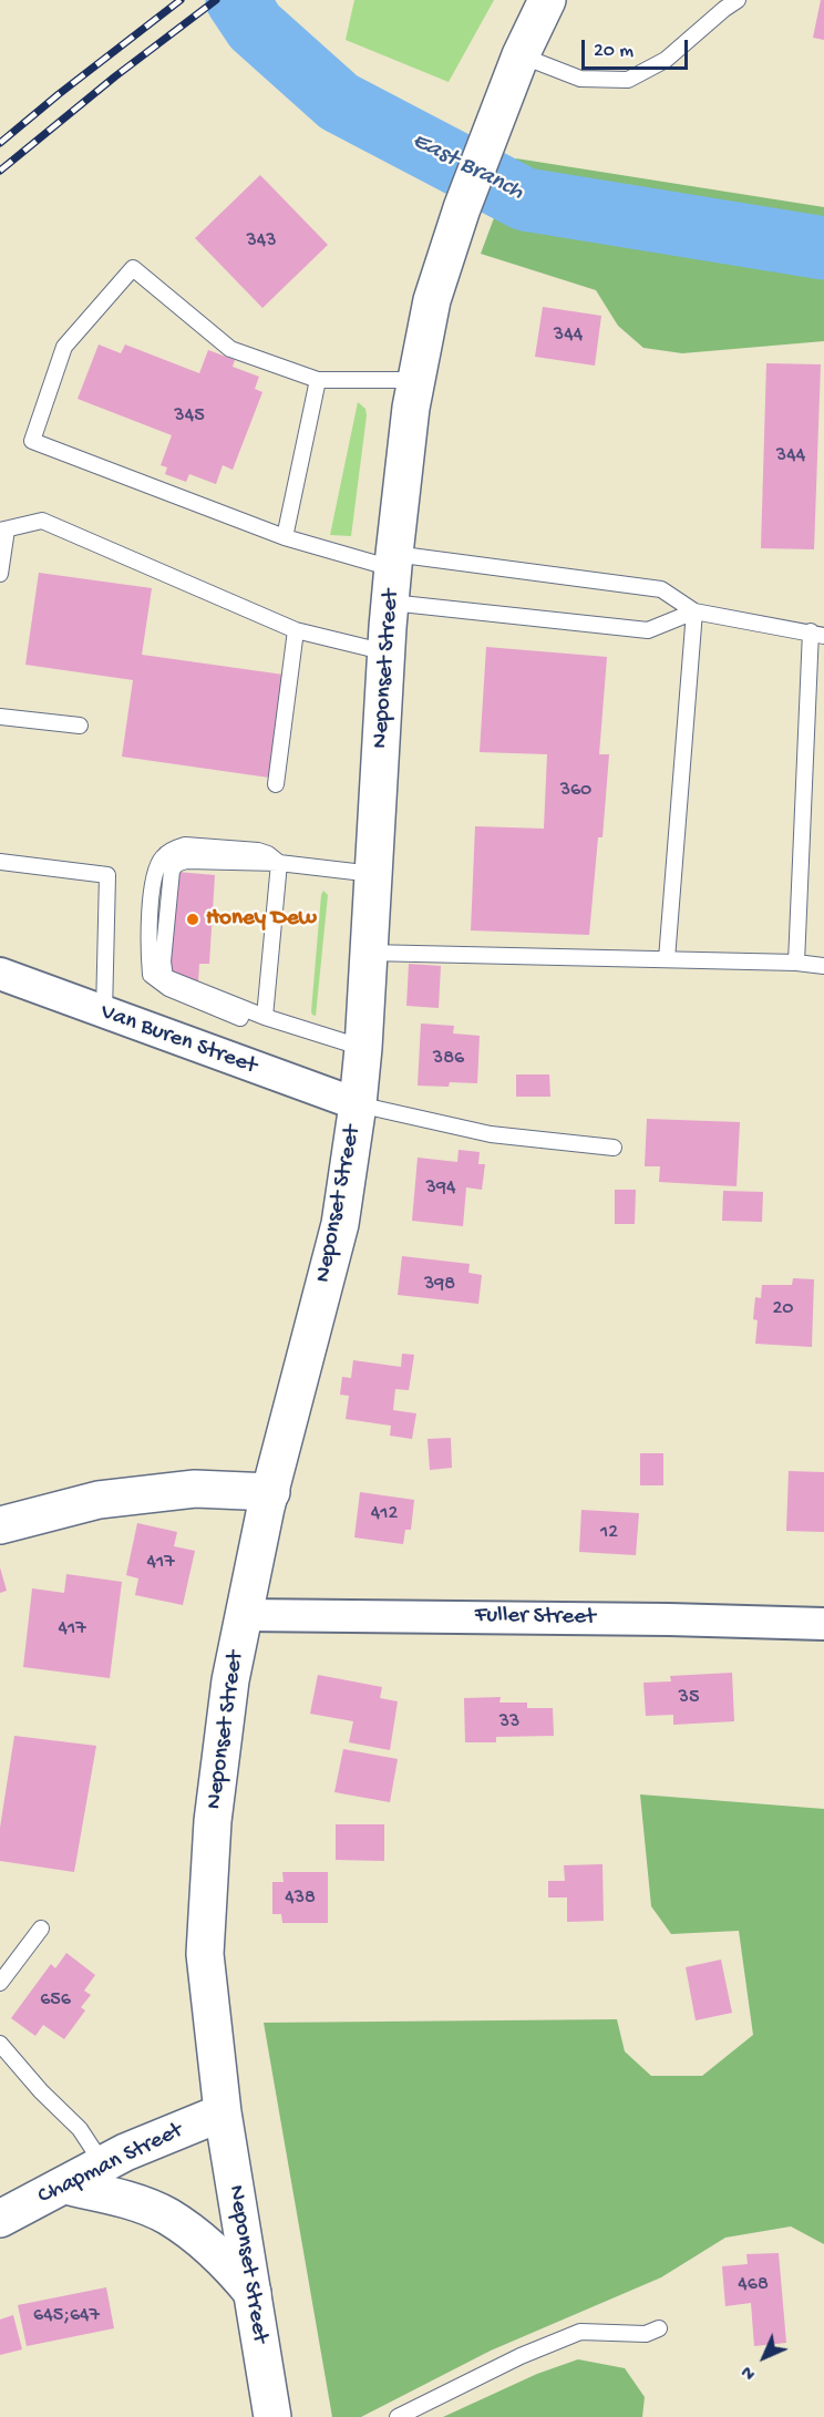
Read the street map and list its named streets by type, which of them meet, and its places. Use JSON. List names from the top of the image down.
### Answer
{
  "streets": {
    "main road": ["Neponset Street", "Chapman Street"],
    "street": ["Van Buren Street", "Fuller Street"]
  },
  "crossings": [
    ["Neponset Street", "Van Buren Street"],
    ["Neponset Street", "Fuller Street"],
    ["Neponset Street", "Chapman Street"]
  ],
  "water": ["East Branch"],
  "places": ["Honey Dew"],
  "house_numbers": [
    "343",
    "344",
    "345",
    "344",
    "360",
    "386",
    "394",
    "398",
    "20",
    "412",
    "12",
    "417",
    "417",
    "35",
    "33",
    "438",
    "656",
    "468",
    "645;647"
  ],
  "scale_bar": "20 m",
  "north": "bottom left"
}
